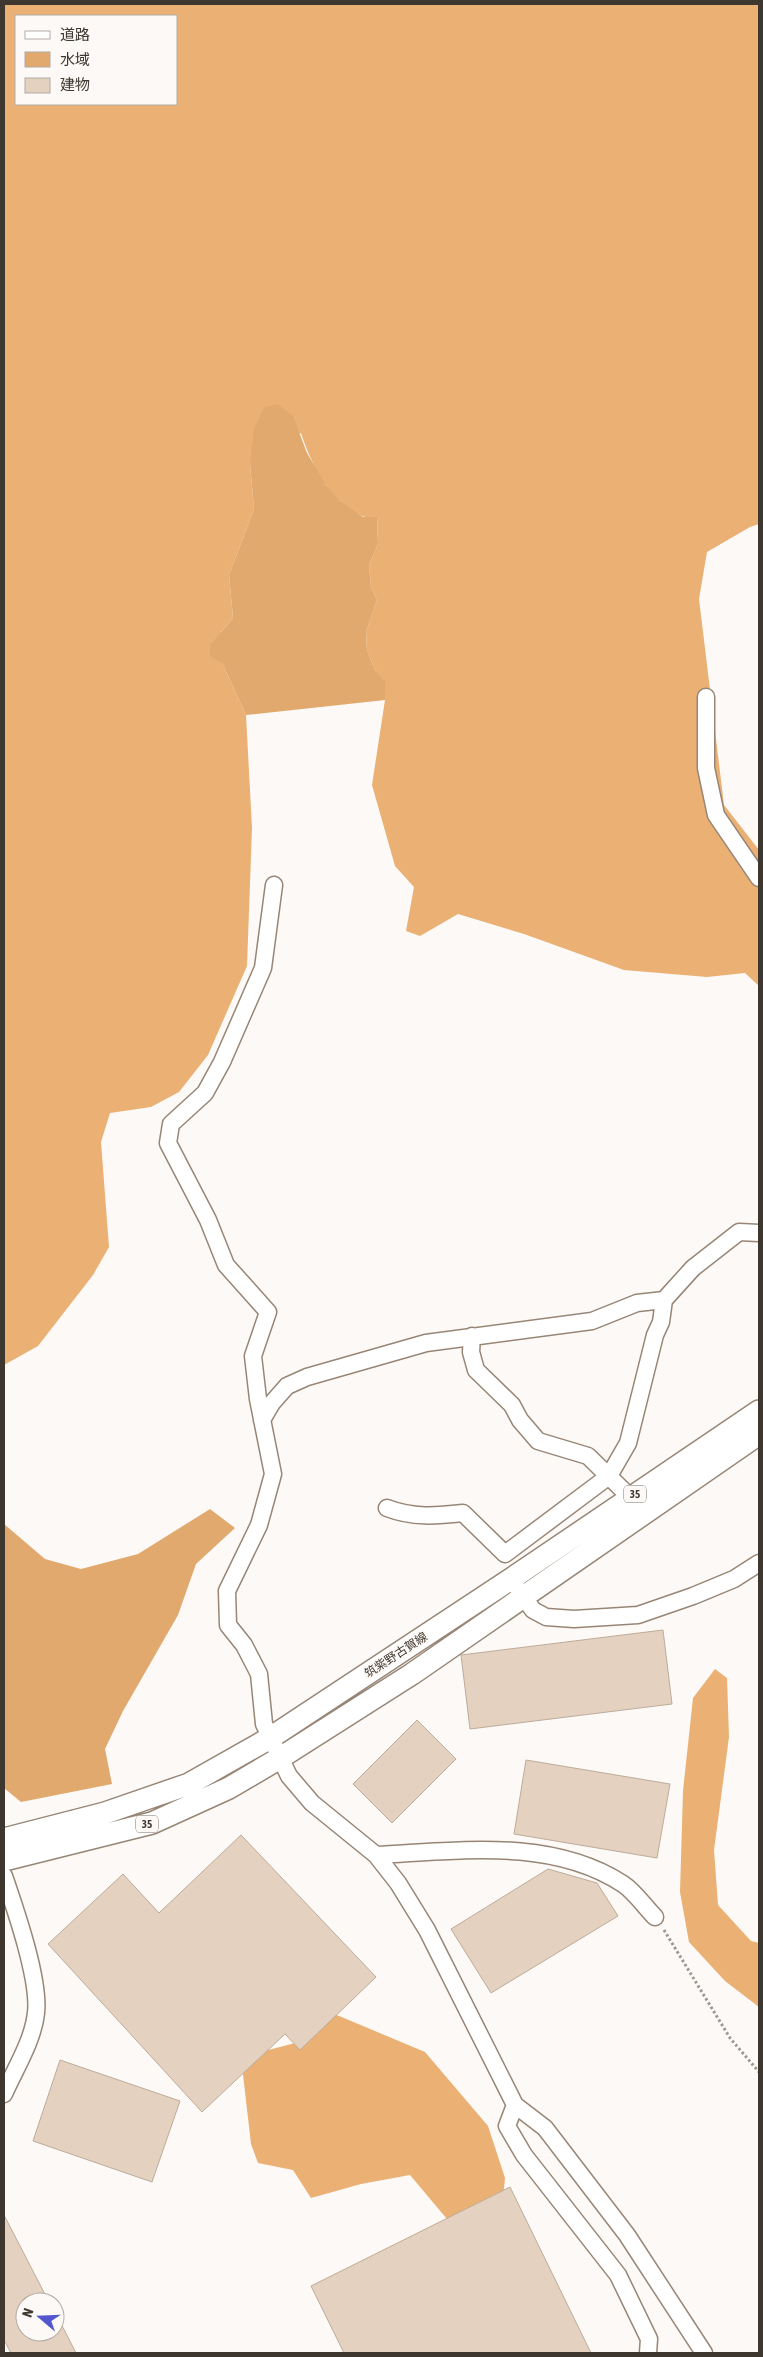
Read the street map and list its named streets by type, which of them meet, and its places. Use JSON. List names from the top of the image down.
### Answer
{
  "streets": {
    "main road": ["35", "筑紫野古賀線"]
  },
  "legend": ["道路", "水域", "建物"],
  "north": "left"
}
